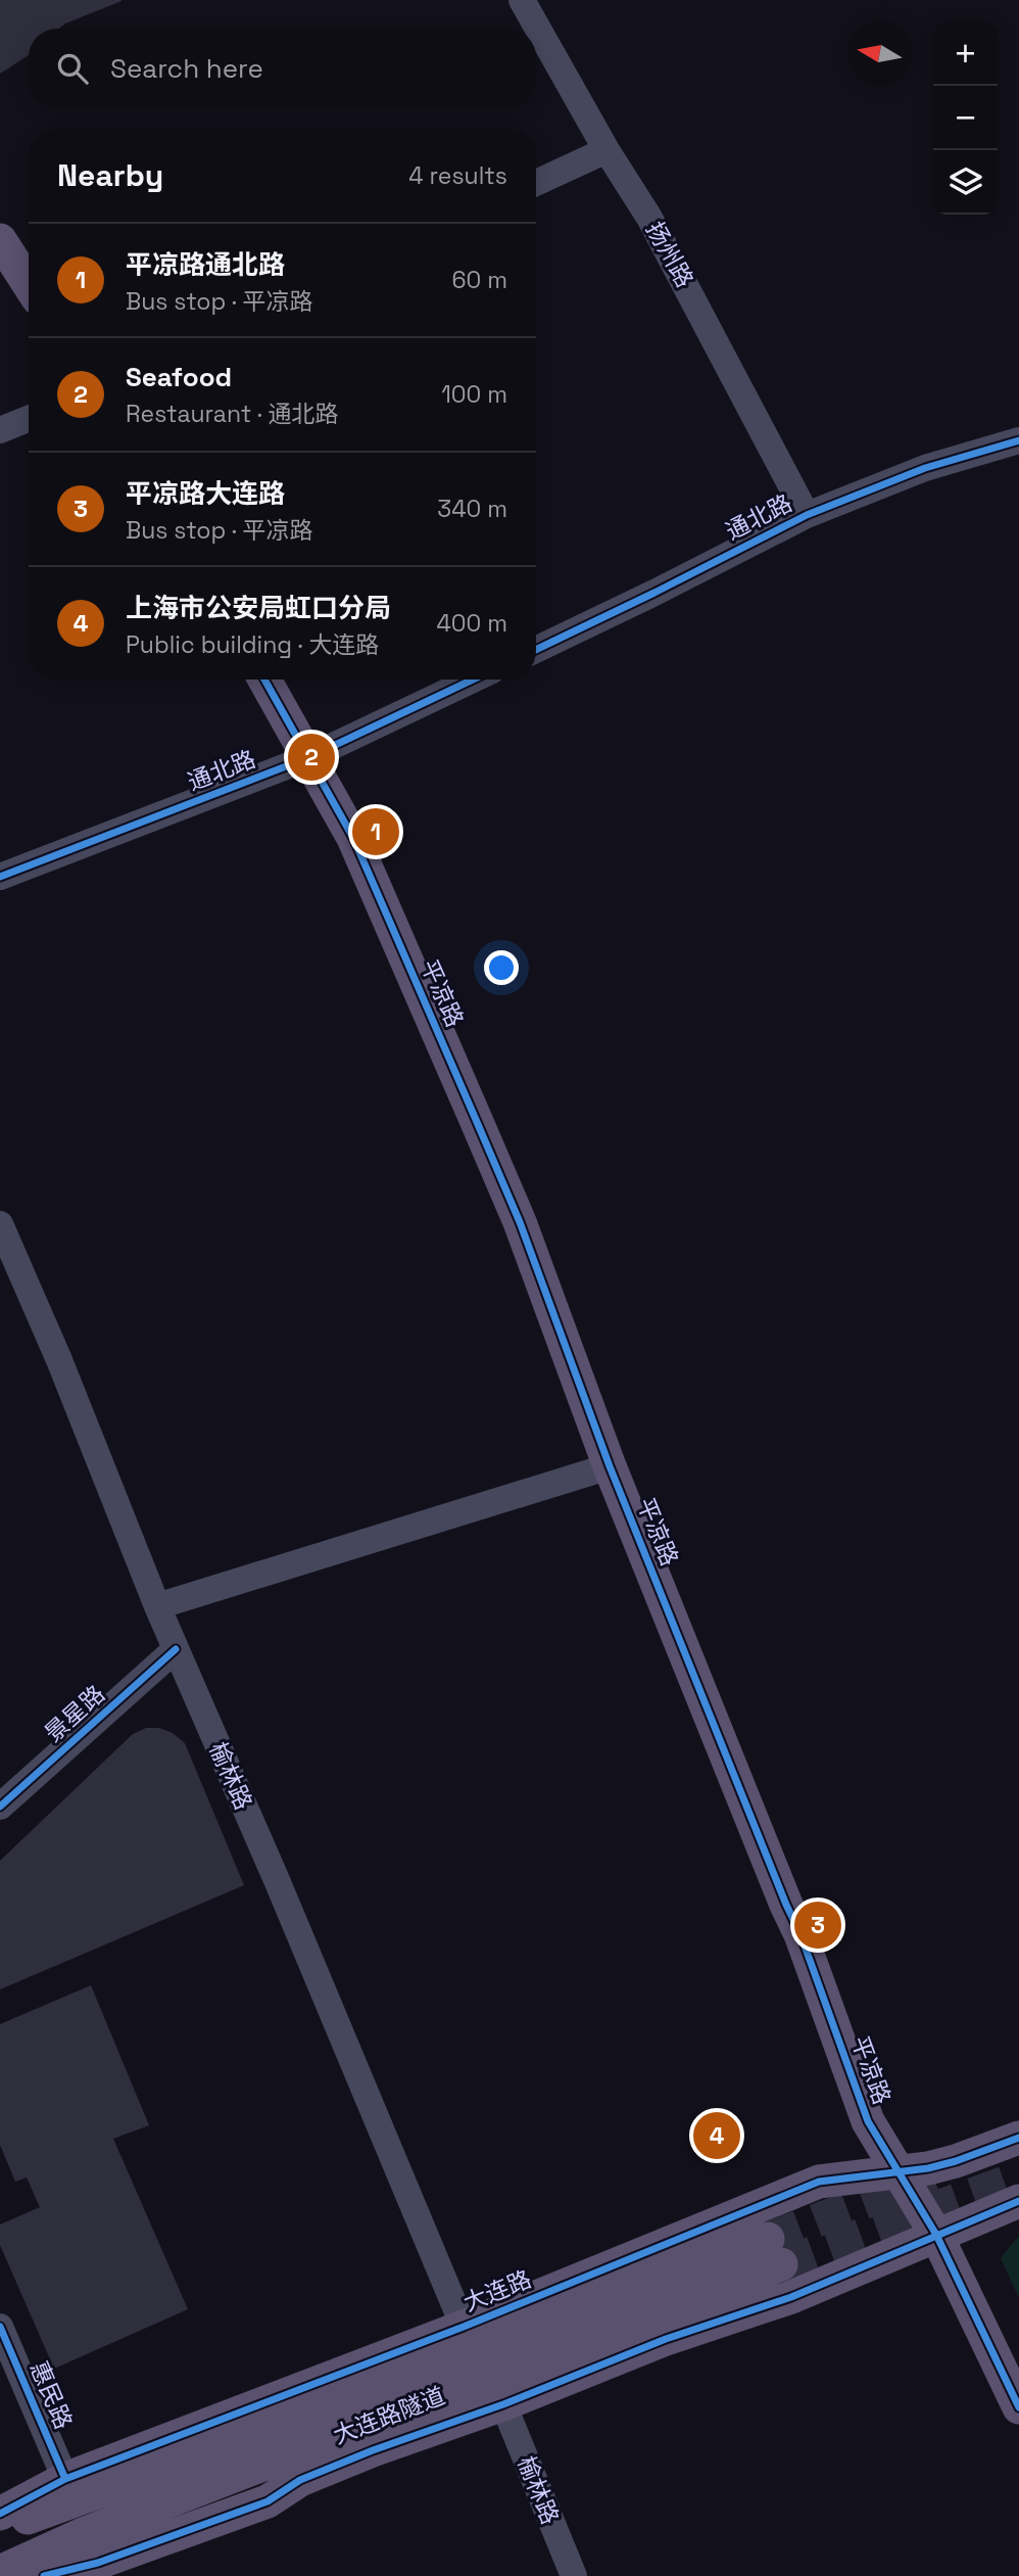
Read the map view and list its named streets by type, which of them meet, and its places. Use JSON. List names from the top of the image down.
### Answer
{
  "streets": {
    "main road": ["平凉路", "大连路", "大连路隧道"],
    "street": [
      "扬州路",
      "通北路",
      "景星路",
      "榆林路",
      "惠民路"
    ]
  },
  "crossings": [
    ["扬州路", "通北路"],
    ["通北路", "平凉路"],
    ["平凉路", "大连路"],
    ["景星路", "榆林路"],
    ["榆林路", "大连路"],
    ["大连路", "惠民路"]
  ],
  "north": "left",
  "page": {
    "map_buttons": ["+", "−"],
    "search": "Search here",
    "heading": ["Nearby", "4 results"],
    "list": [
      {
        "mark": "1",
        "name": "平凉路通北路",
        "note": "Bus stop · 平凉路",
        "value": "60 m"
      },
      {
        "mark": "2",
        "name": "Seafood",
        "note": "Restaurant · 通北路",
        "value": "100 m"
      },
      {
        "mark": "3",
        "name": "平凉路大连路",
        "note": "Bus stop · 平凉路",
        "value": "340 m"
      },
      {
        "mark": "4",
        "name": "上海市公安局虹口分局",
        "note": "Public building · 大连路",
        "value": "400 m"
      }
    ],
    "pins": [
      "2",
      "1",
      "3",
      "4"
    ]
  }
}
